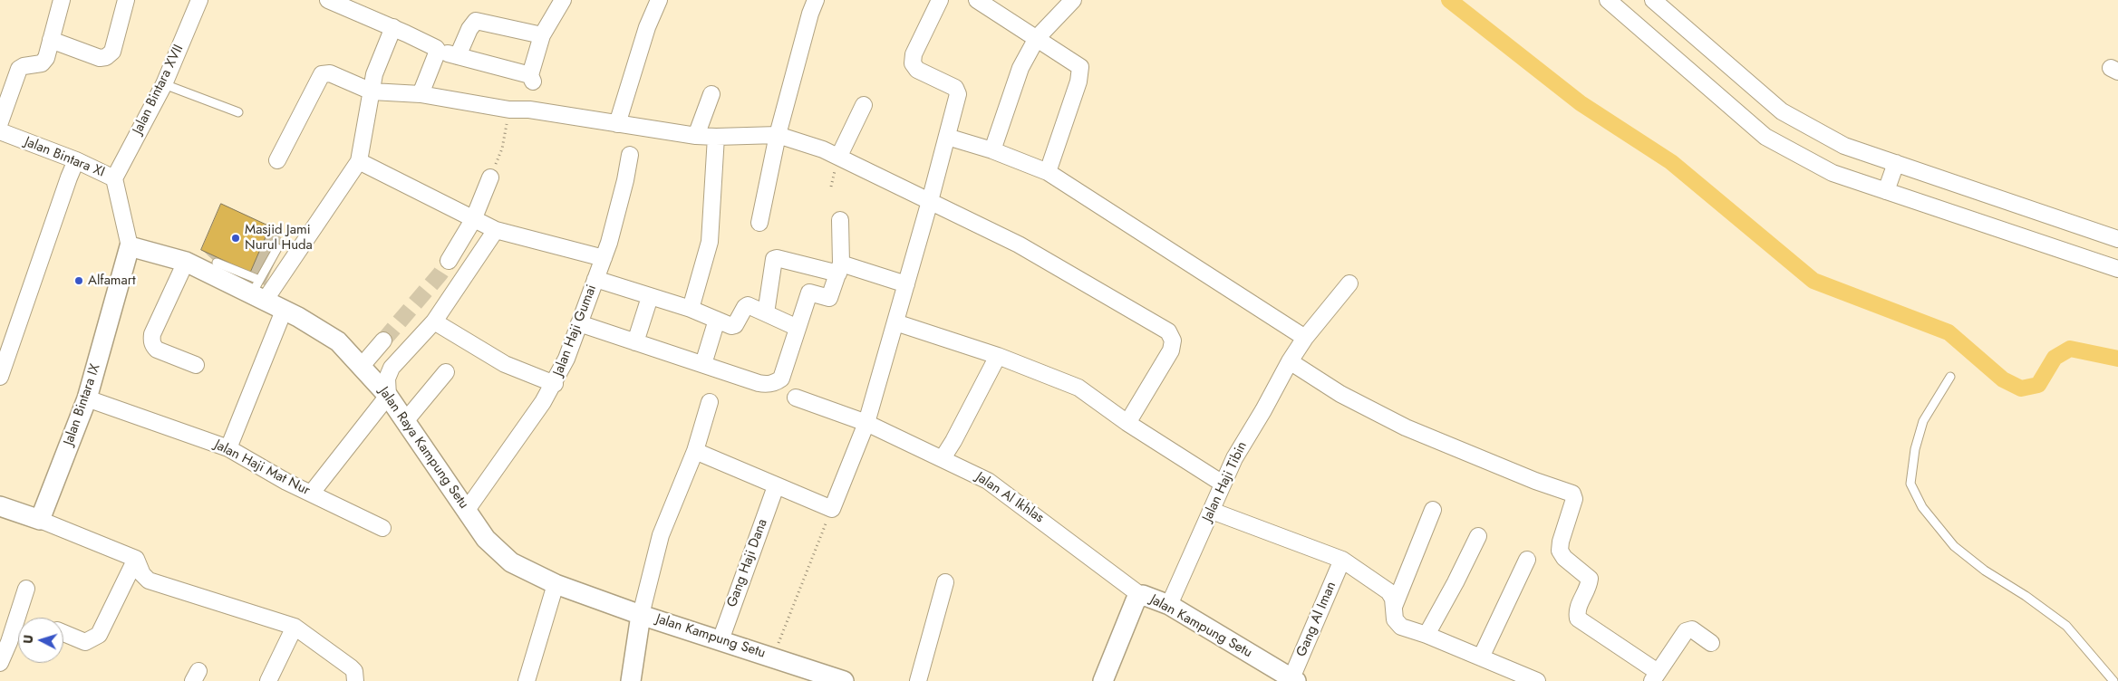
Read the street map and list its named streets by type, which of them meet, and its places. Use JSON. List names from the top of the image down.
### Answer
{
  "streets": {
    "street": [
      "Jalan Bintara XVII",
      "Jalan Bintara XI",
      "Jalan Haji Gumai",
      "Jalan Bintara IX",
      "Jalan Raya Kampung Setu",
      "Jalan Haji Mat Nur",
      "Jalan Haji Tibin",
      "Jalan Al Ikhlas",
      "Gang Haji Dana",
      "Gang Al Iman",
      "Jalan Kampung Setu"
    ]
  },
  "crossings": [
    ["Jalan Bintara XVII", "Jalan Bintara XI"],
    ["Jalan Bintara XI", "Jalan Bintara IX"],
    ["Jalan Bintara XI", "Jalan Raya Kampung Setu"],
    ["Jalan Haji Gumai", "Jalan Raya Kampung Setu"],
    ["Jalan Bintara IX", "Jalan Raya Kampung Setu"],
    ["Jalan Bintara IX", "Jalan Haji Mat Nur"],
    ["Jalan Raya Kampung Setu", "Jalan Kampung Setu"],
    ["Jalan Haji Tibin", "Jalan Kampung Setu"],
    ["Jalan Al Ikhlas", "Jalan Kampung Setu"],
    ["Gang Haji Dana", "Jalan Kampung Setu"],
    ["Gang Al Iman", "Jalan Kampung Setu"]
  ],
  "places": ["Masjid Jami Nurul Huda", "Alfamart"],
  "north": "left"
}
